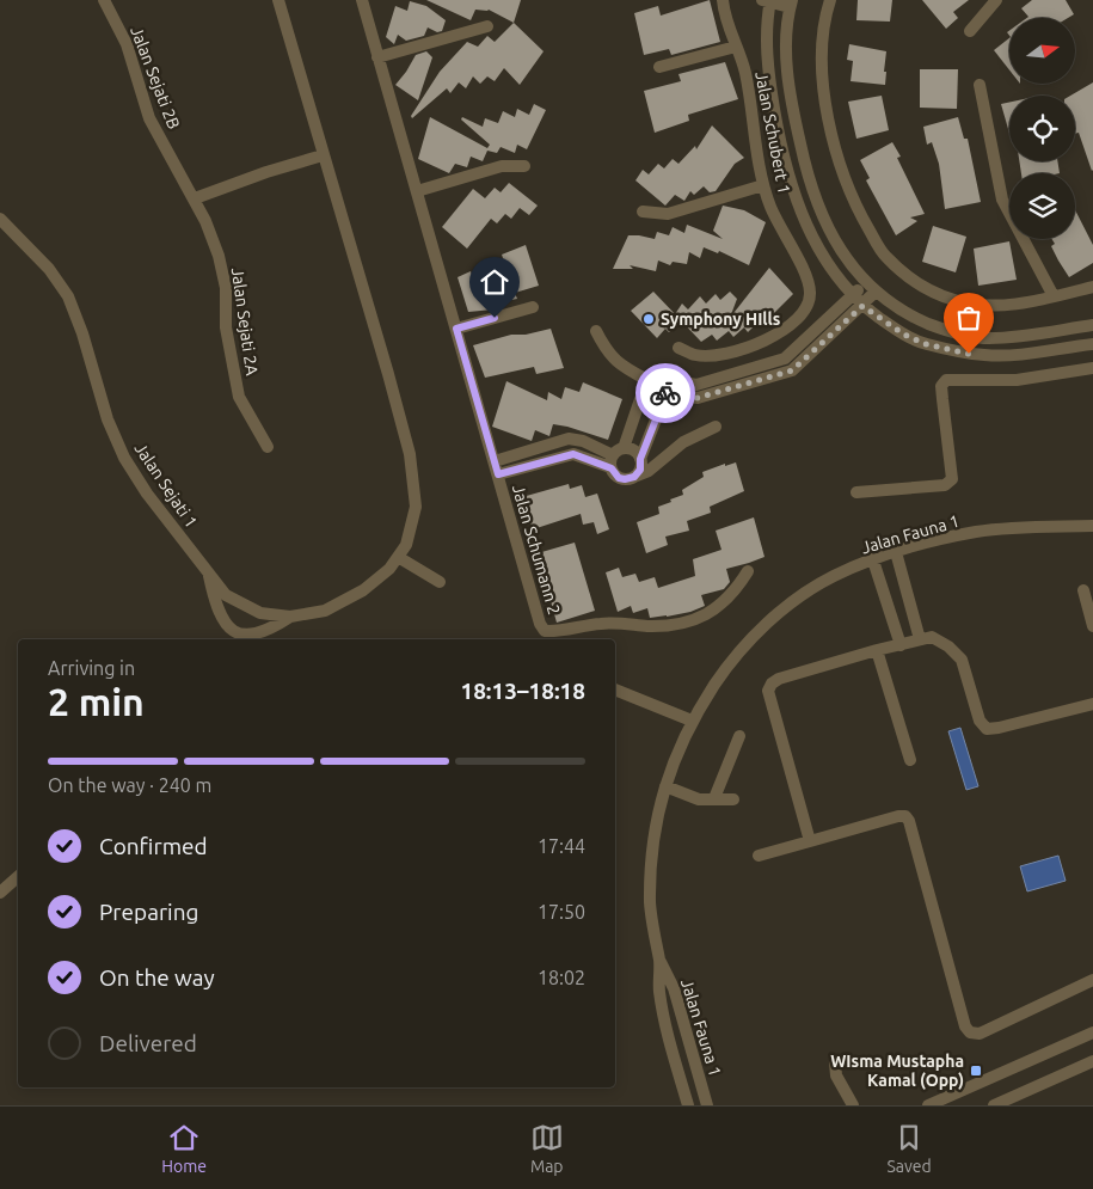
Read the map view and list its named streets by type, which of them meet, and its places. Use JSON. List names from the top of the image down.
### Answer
{
  "streets": {
    "street": [
      "Jalan Sejati 2B",
      "Jalan Schubert 1",
      "Jalan Sejati 2A",
      "Jalan Sejati 1",
      "Jalan Fauna 1",
      "Jalan Schumann 2"
    ]
  },
  "crossings": [
    ["Jalan Sejati 2B", "Jalan Sejati 2A"]
  ],
  "places": {
    "other": ["Symphony HIlls"],
    "transit": ["WIsma Mustapha Kamal (Opp)"]
  },
  "north": "right",
  "page": {
    "heading": ["2 min", "Arriving in", "18:13–18:18"],
    "bar": "On the way · 240 m",
    "list": [
      ["Confirmed", "17:44"],
      ["Preparing", "17:50"],
      ["On the way", "18:02"],
      "Delivered"
    ],
    "tabs": ["Home", "Map", "Saved"]
  }
}
